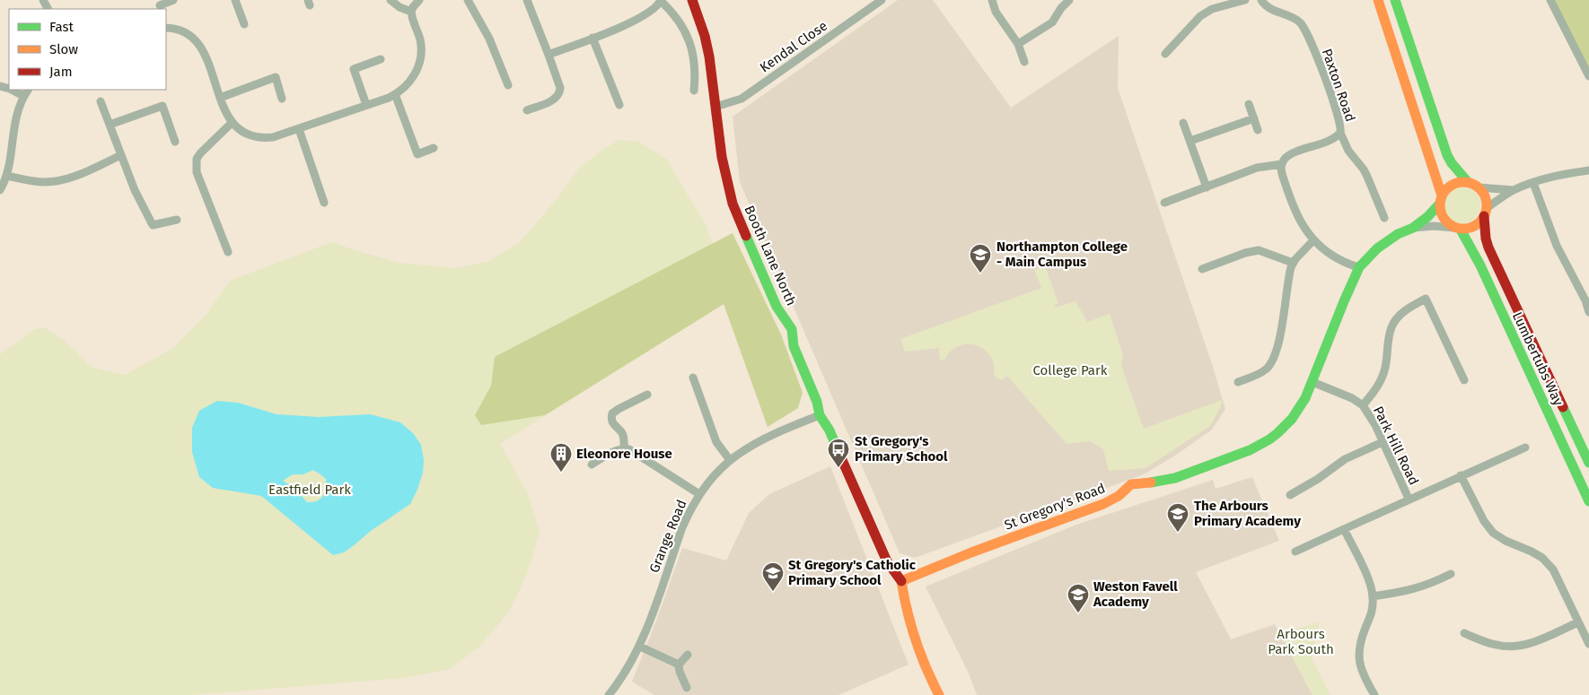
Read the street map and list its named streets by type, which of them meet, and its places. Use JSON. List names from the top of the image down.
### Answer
{
  "streets": {
    "main road": ["Booth Lane North", "Lumbertubs Way", "St Gregory's Road"],
    "street": [
      "Kendal Close",
      "Paxton Road",
      "Park Hill Road",
      "Grange Road"
    ]
  },
  "crossings": [
    ["Kendal Close", "Booth Lane North"],
    ["Booth Lane North", "St Gregory's Road"],
    ["Booth Lane North", "Grange Road"],
    ["Lumbertubs Way", "St Gregory's Road"],
    ["Park Hill Road", "St Gregory's Road"]
  ],
  "parks": ["College Park", "Eastfield Park", "Arbours Park South"],
  "places": {
    "school or university": [
      "Northampton College - Main Campus",
      "The Arbours Primary Academy",
      "St Gregory's Catholic Primary School",
      "Weston Favell Academy"
    ],
    "bus stop": ["St Gregory's Primary School"],
    "building": ["Eleonore House"]
  },
  "legend": ["Fast", "Slow", "Jam"]
}
